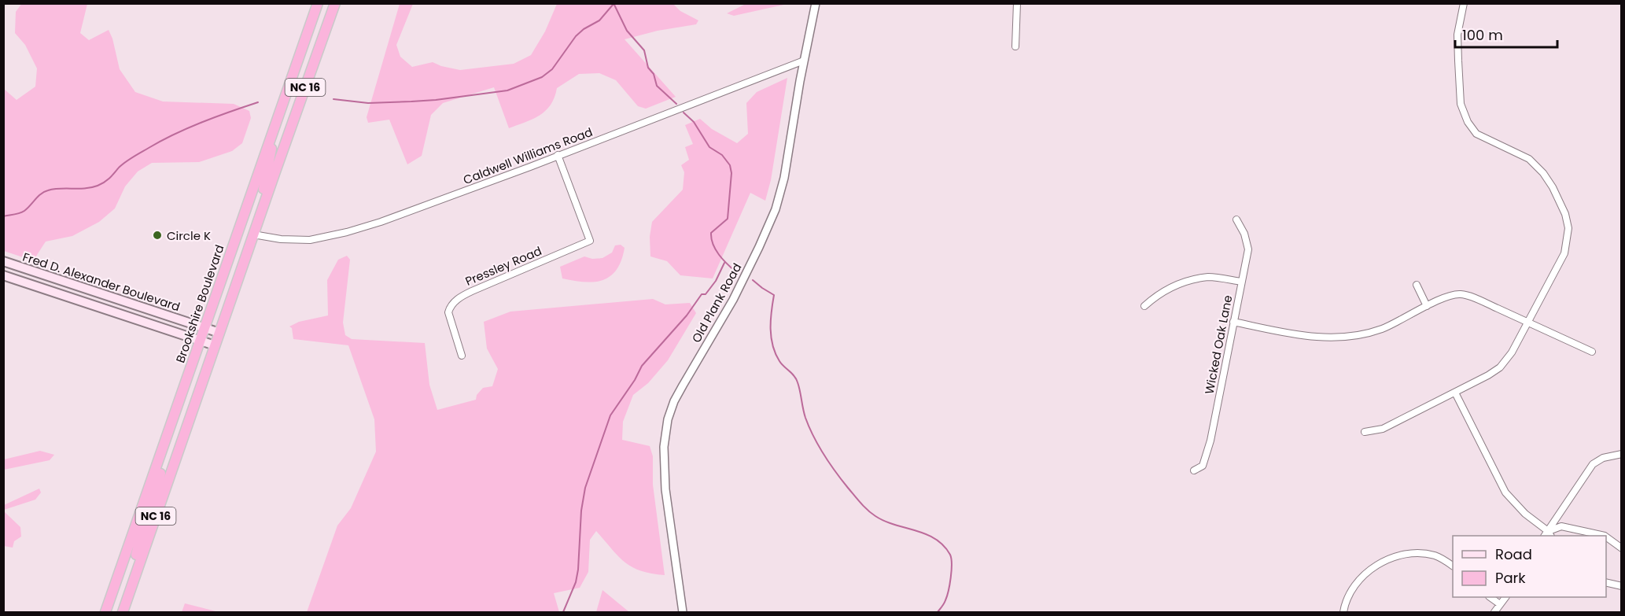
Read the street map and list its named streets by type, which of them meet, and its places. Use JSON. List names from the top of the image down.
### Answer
{
  "streets": {
    "highway": ["NC 16", "Brookshire Boulevard"],
    "main road": ["Fred D. Alexander Boulevard"],
    "street": [
      "Caldwell Williams Road",
      "Pressley Road",
      "Old Plank Road",
      "Wicked Oak Lane"
    ]
  },
  "crossings": [
    ["NC 16", "Caldwell Williams Road"],
    ["NC 16", "Fred D. Alexander Boulevard"],
    ["Caldwell Williams Road", "Pressley Road"],
    ["Caldwell Williams Road", "Old Plank Road"],
    ["Fred D. Alexander Boulevard", "Brookshire Boulevard"]
  ],
  "places": ["Circle K"],
  "legend": ["Road", "Park"],
  "scale_bar": "100 m"
}
